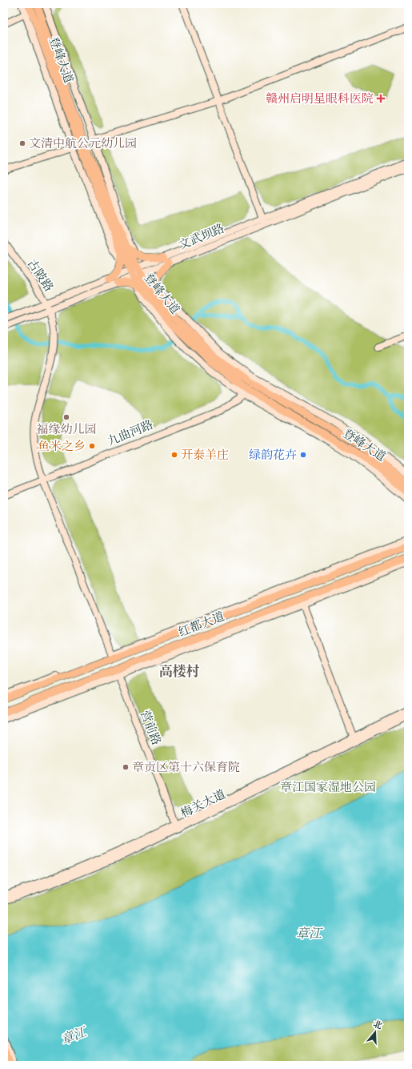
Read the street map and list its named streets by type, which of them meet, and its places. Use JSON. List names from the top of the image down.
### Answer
{
  "streets": {
    "main road": ["登峰大道", "红都大道"],
    "street": [
      "文武坝路",
      "古陂路",
      "九曲河路",
      "营前路",
      "梅关大道"
    ]
  },
  "crossings": [
    ["登峰大道", "文武坝路"],
    ["登峰大道", "九曲河路"],
    ["文武坝路", "古陂路"],
    ["古陂路", "九曲河路"],
    ["营前路", "梅关大道"]
  ],
  "districts": ["高楼村"],
  "water": ["章江"],
  "parks": ["章江国家湿地公园"],
  "places": {
    "health": ["赣州启明星眼科医院"],
    "other": [
      "文清中航公元幼儿园",
      "福缘幼儿园",
      "鱼米之乡",
      "开泰羊庄",
      "绿韵花卉",
      "章贡区第十六保育院"
    ]
  },
  "north": "top"
}
